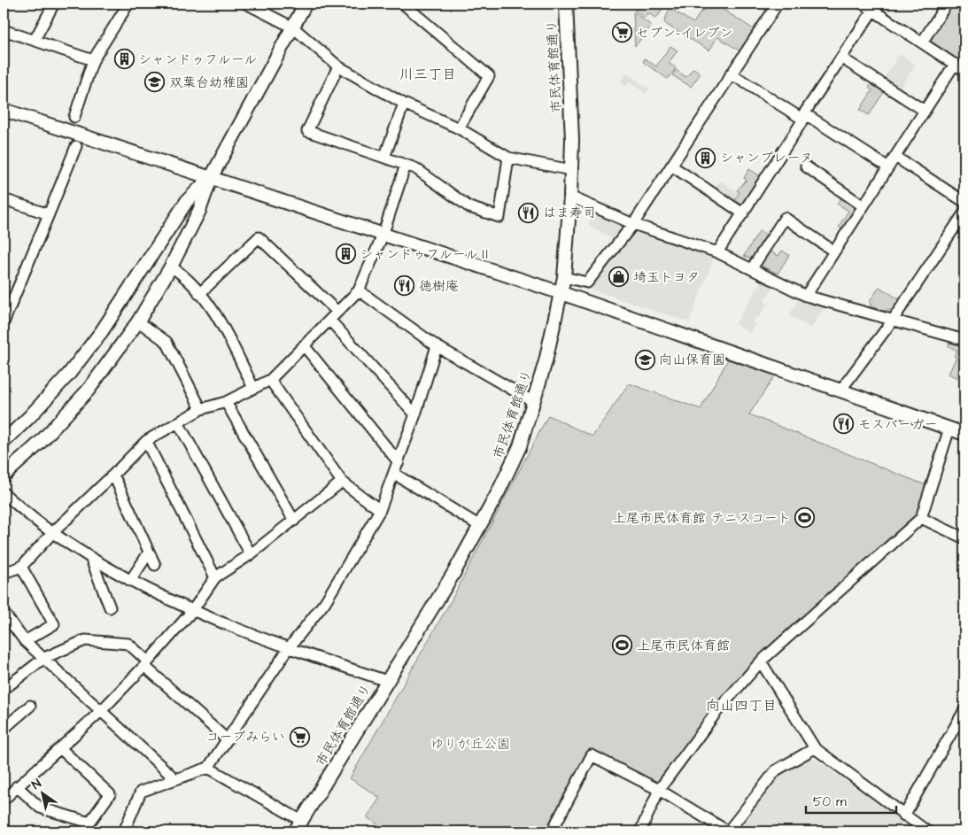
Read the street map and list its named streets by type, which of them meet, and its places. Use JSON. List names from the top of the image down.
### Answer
{
  "streets": {
    "street": ["市民体育館通り"]
  },
  "districts": ["川三丁目", "向山四丁目"],
  "parks": ["ゆりが丘公園"],
  "places": {
    "supermarket": ["セブン-イレブン", "コープみらい"],
    "building": ["シャンドゥフルール", "シャンプレーヌ", "シャンドゥフルールⅡ"],
    "school or university": ["双葉台幼稚園", "向山保育園"],
    "restaurant": ["はま寿司", "徳樹庵", "モスバーガー"],
    "shop": ["埼玉トヨタ"],
    "sports": ["上尾市民体育館 テニスコート", "上尾市民体育館"]
  },
  "scale_bar": "50 m",
  "north": "top left"
}
